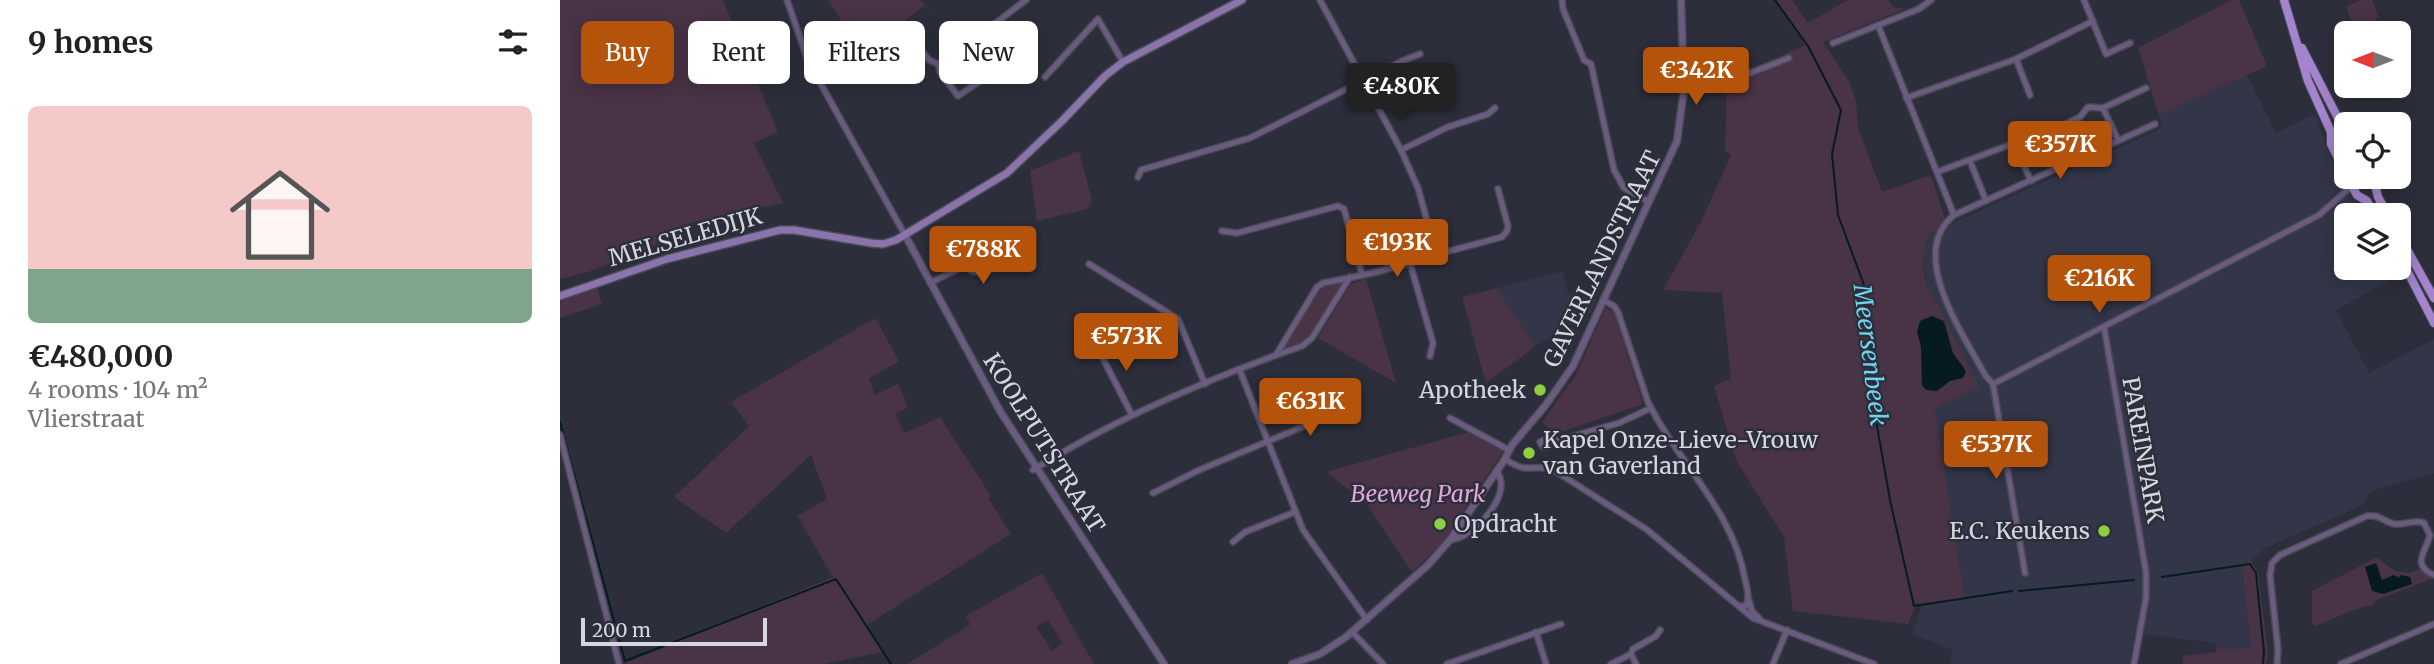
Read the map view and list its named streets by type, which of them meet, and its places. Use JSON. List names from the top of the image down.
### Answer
{
  "streets": {
    "main road": ["MELSELEDIJK"],
    "street": ["GAVERLANDSTRAAT", "KOOLPUTSTRAAT", "PAREINPARK"]
  },
  "crossings": [
    ["MELSELEDIJK", "KOOLPUTSTRAAT"]
  ],
  "water": ["Meersenbeek"],
  "parks": ["Beeweg Park"],
  "places": [
    "Apotheek",
    "Kapel Onze-Lieve-Vrouw van Gaverland",
    "Opdracht",
    "E.C. Keukens"
  ],
  "scale_bar": "200 m",
  "north": "left",
  "page": {
    "heading": "9 homes",
    "chip": [
      "Buy",
      "Rent",
      "Filters",
      "New"
    ],
    "price": [
      "€342K",
      "€480K",
      "€357K",
      "€193K",
      "€788K",
      "€216K",
      "€573K",
      "€631K",
      "€537K"
    ],
    "list": [
      {
        "name": "€480,000",
        "note": "4 rooms · 104 m² · Vlierstraat"
      }
    ],
    "scale": "200 m"
  }
}
